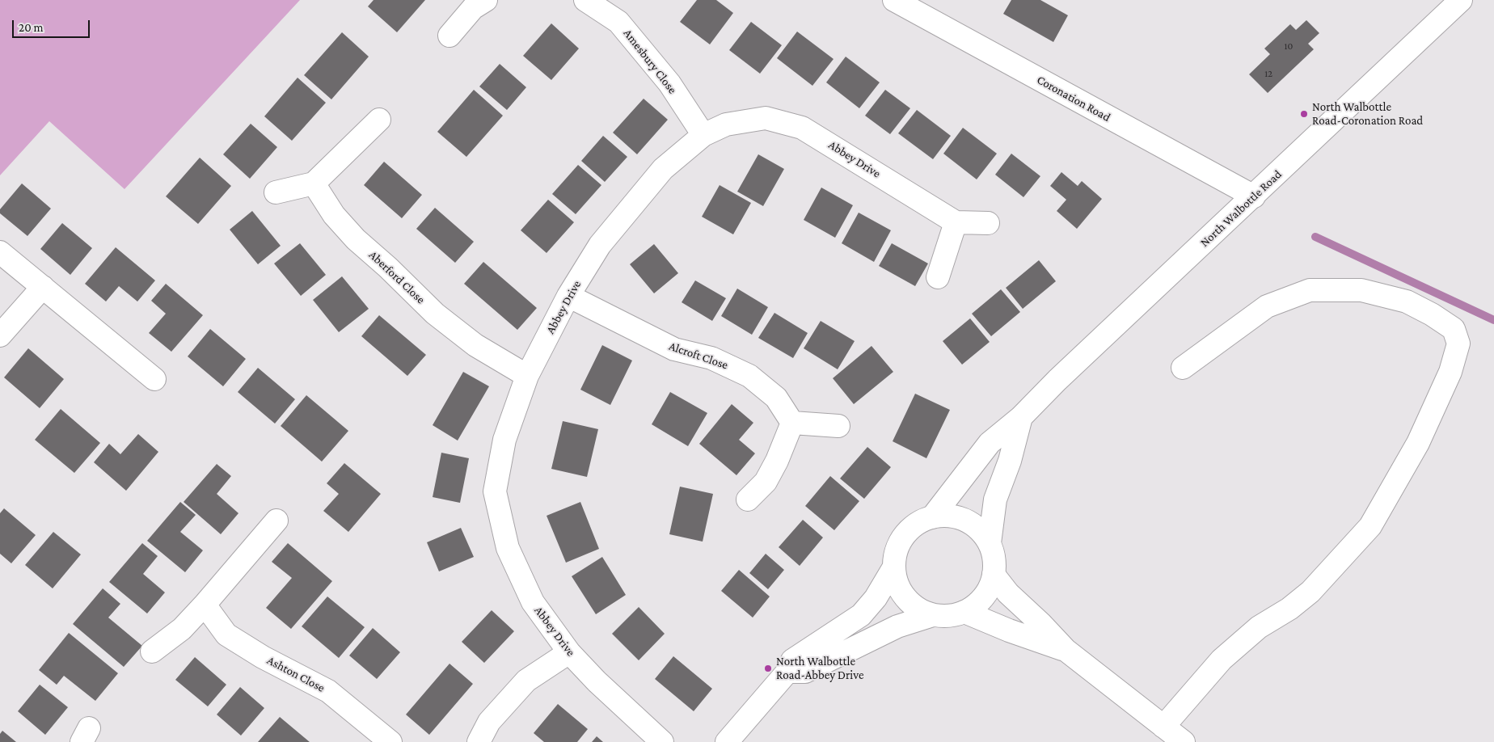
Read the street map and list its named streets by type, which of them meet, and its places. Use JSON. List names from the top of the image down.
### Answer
{
  "streets": {
    "street": [
      "Amesbury Close",
      "Coronation Road",
      "Abbey Drive",
      "North Walbottle Road",
      "Aberford Close",
      "Alcroft Close",
      "Ashton Close"
    ]
  },
  "crossings": [
    ["Amesbury Close", "Abbey Drive"],
    ["Coronation Road", "North Walbottle Road"],
    ["Abbey Drive", "Aberford Close"],
    ["Abbey Drive", "Alcroft Close"]
  ],
  "places": ["North Walbottle Road-Coronation Road", "North Walbottle Road-Abbey Drive"],
  "house_numbers": ["10", "12"],
  "scale_bar": "20 m"
}
